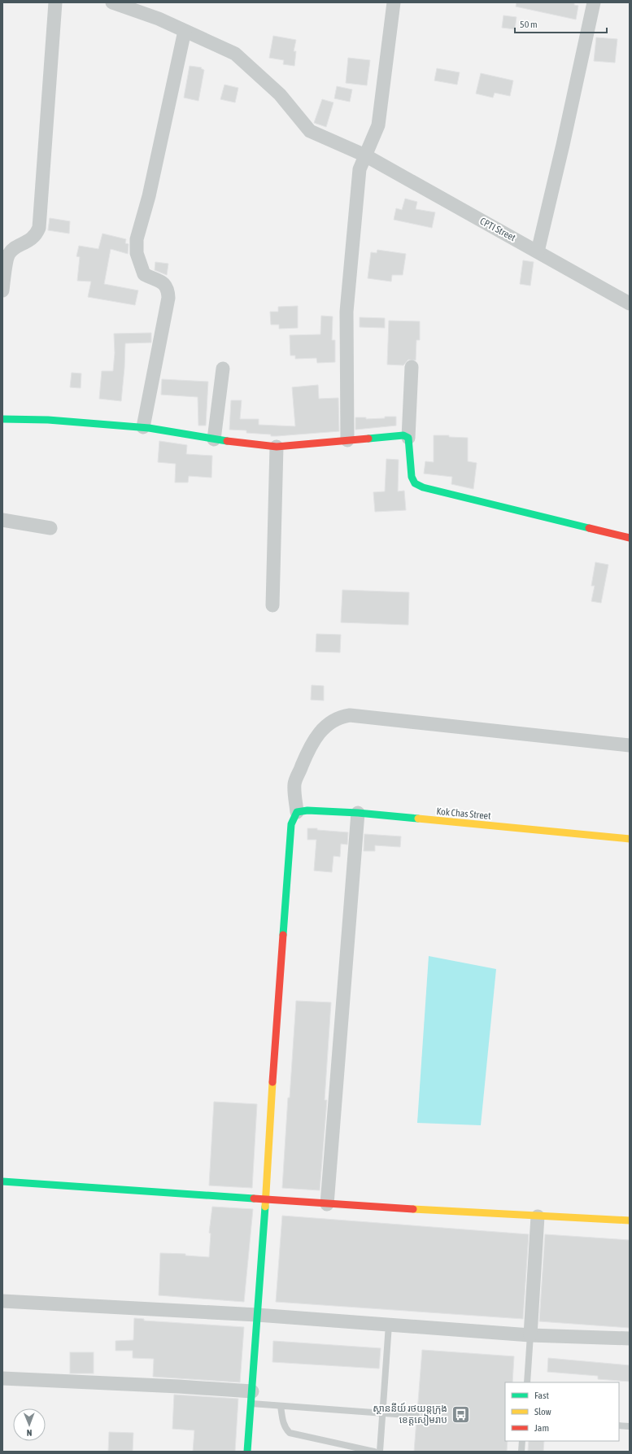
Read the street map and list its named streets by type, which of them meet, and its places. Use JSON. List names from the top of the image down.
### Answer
{
  "streets": {
    "street": ["CPTI Street", "Kok Chas Street"]
  },
  "places": {
    "bus stop": ["ស្ថាននីយ៍ រថយន្តក្រុង ខេត្តសៀមរាប"]
  },
  "legend": ["Fast", "Slow", "Jam"],
  "scale_bar": "50 m",
  "north": "bottom"
}
